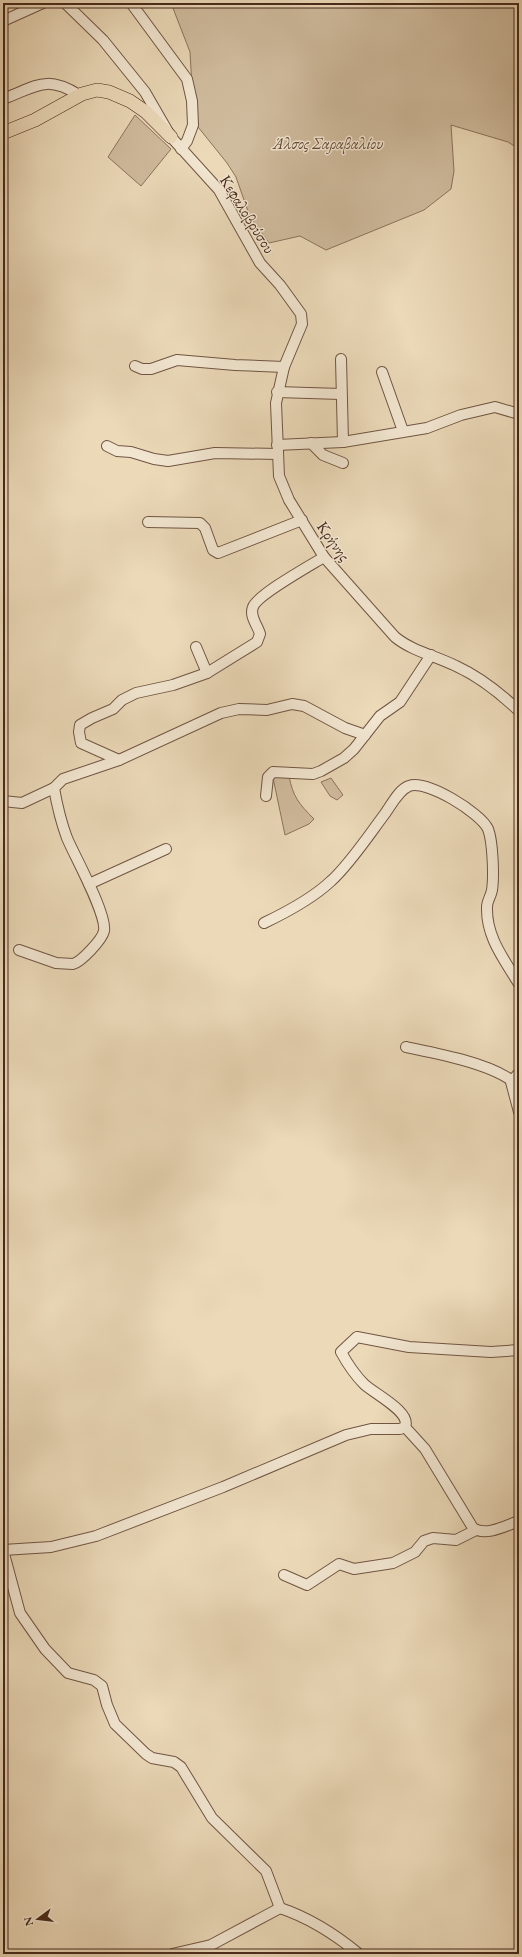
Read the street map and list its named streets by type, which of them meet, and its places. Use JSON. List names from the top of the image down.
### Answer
{
  "streets": {
    "street": ["Κεφαλοβρύσου", "Κρήνης"]
  },
  "crossings": [
    ["Κεφαλοβρύσου", "Κρήνης"]
  ],
  "parks": ["Άλσος Σαραβαλίου"],
  "north": "left"
}
